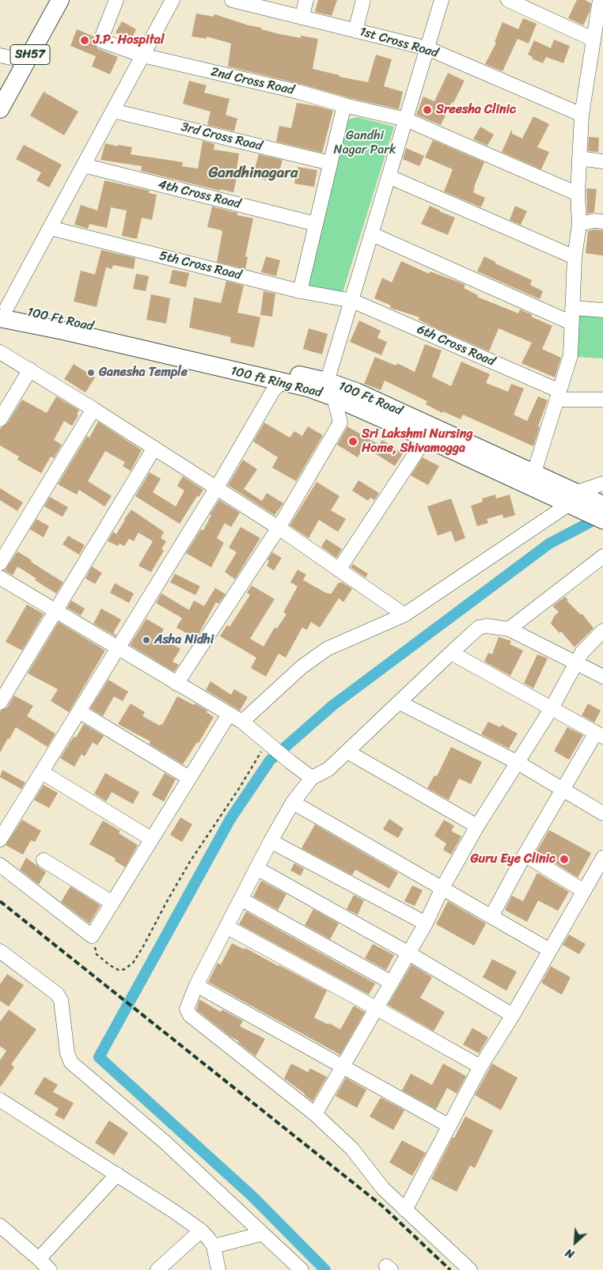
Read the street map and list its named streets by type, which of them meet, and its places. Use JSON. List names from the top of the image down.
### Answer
{
  "streets": {
    "main road": ["SH57", "100 Ft Road", "100 ft Ring Road"],
    "street": [
      "1st Cross Road",
      "2nd Cross Road",
      "3rd Cross Road",
      "4th Cross Road",
      "5th Cross Road",
      "6th Cross Road"
    ]
  },
  "crossings": [
    ["5th Cross Road", "6th Cross Road"],
    ["100 Ft Road", "100 ft Ring Road"]
  ],
  "districts": ["Gandhinagara"],
  "parks": ["Gandhi Nagar Park"],
  "places": [
    "J.P. Hospital",
    "Sreesha Clinic",
    "Ganesha Temple",
    "Sri Lakshmi Nursing Home, Shivamogga",
    "Asha Nidhi",
    "Guru Eye Clinic"
  ],
  "north": "bottom left"
}
